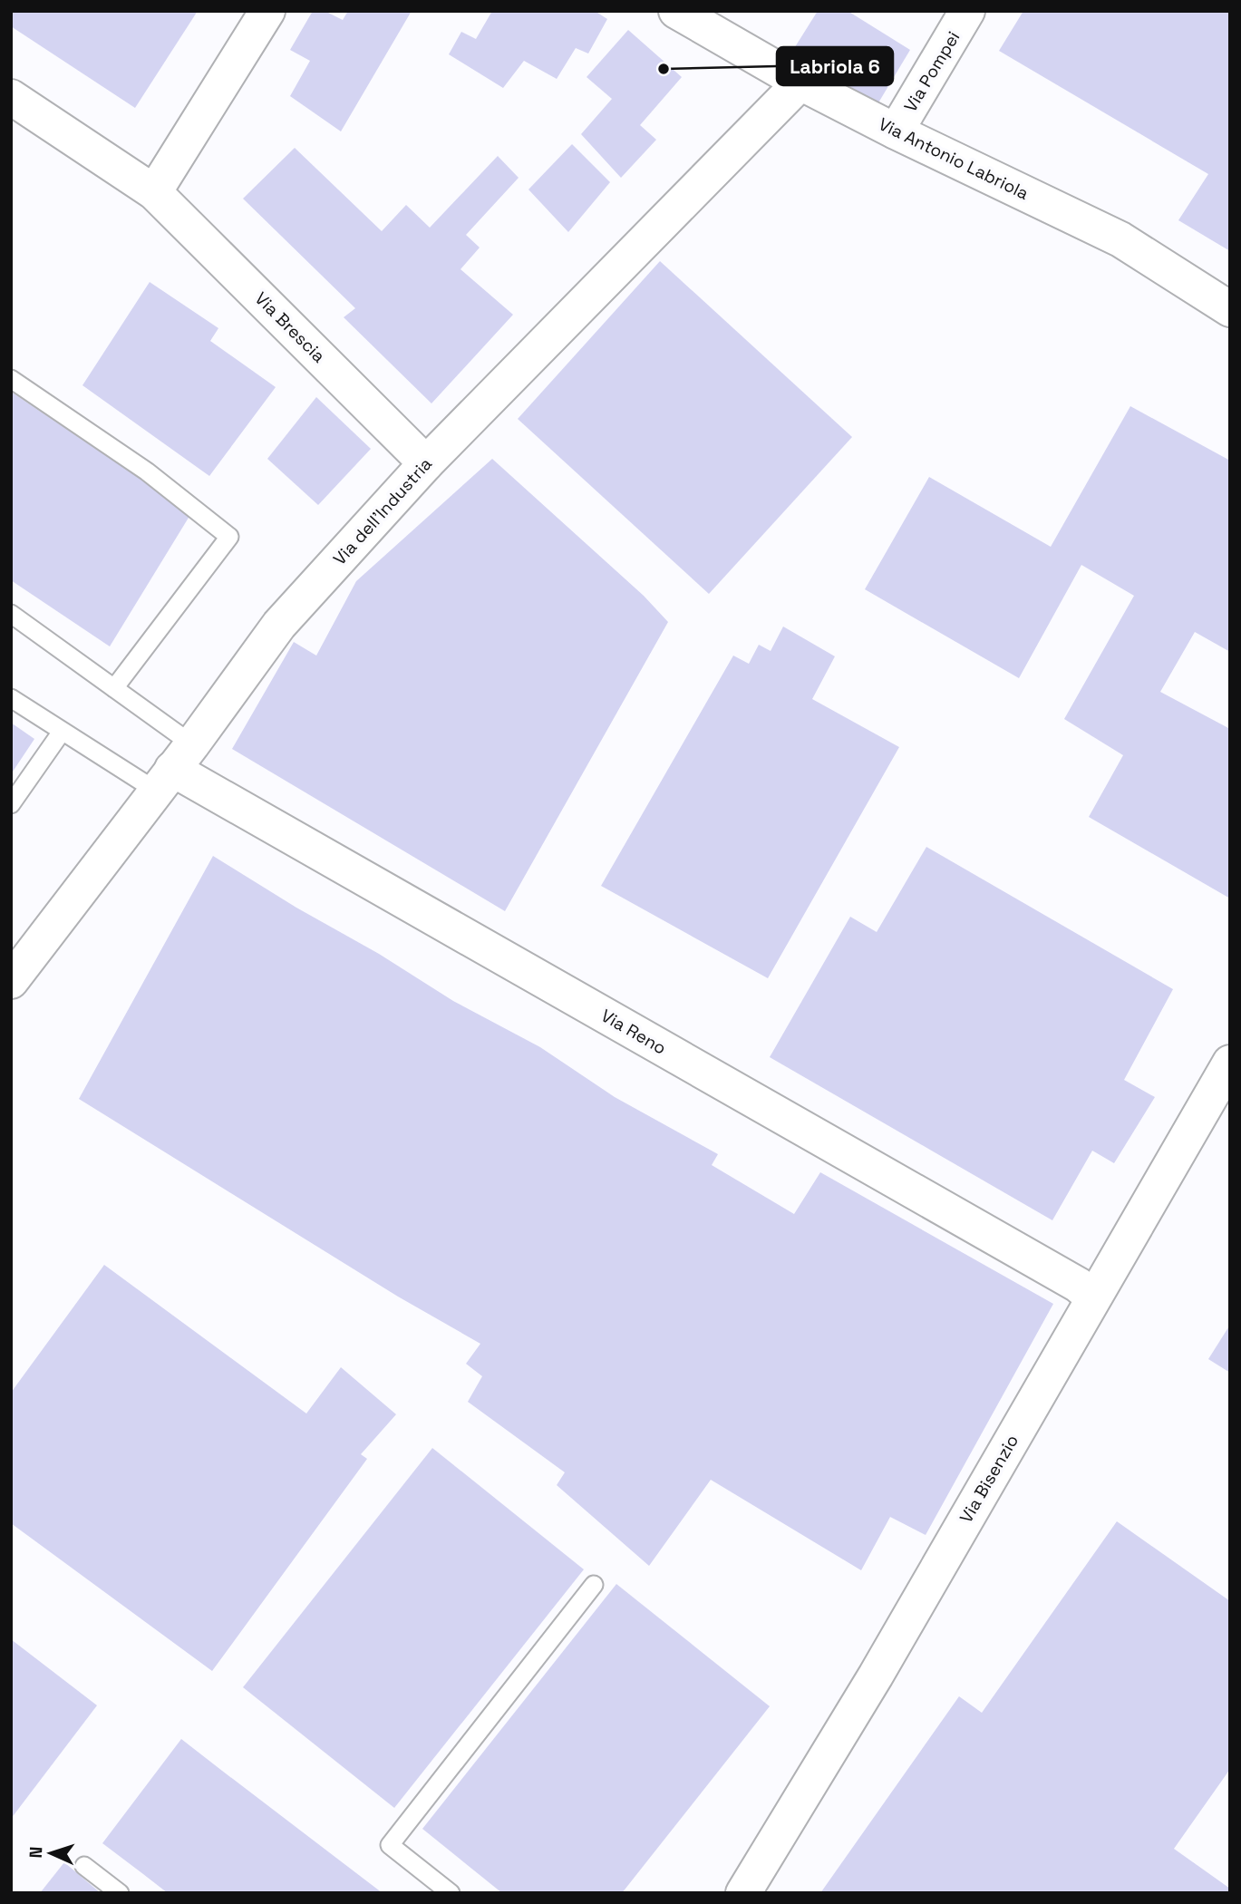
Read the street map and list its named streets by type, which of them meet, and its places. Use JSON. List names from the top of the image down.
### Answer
{
  "streets": {
    "street": [
      "Via Pompei",
      "Via Antonio Labriola",
      "Via Brescia",
      "Via dell'Industria",
      "Via Reno",
      "Via Bisenzio"
    ]
  },
  "crossings": [
    ["Via Pompei", "Via Antonio Labriola"],
    ["Via Antonio Labriola", "Via dell'Industria"],
    ["Via Brescia", "Via dell'Industria"],
    ["Via dell'Industria", "Via Reno"],
    ["Via Reno", "Via Bisenzio"]
  ],
  "places": ["Labriola 6"],
  "north": "left"
}
